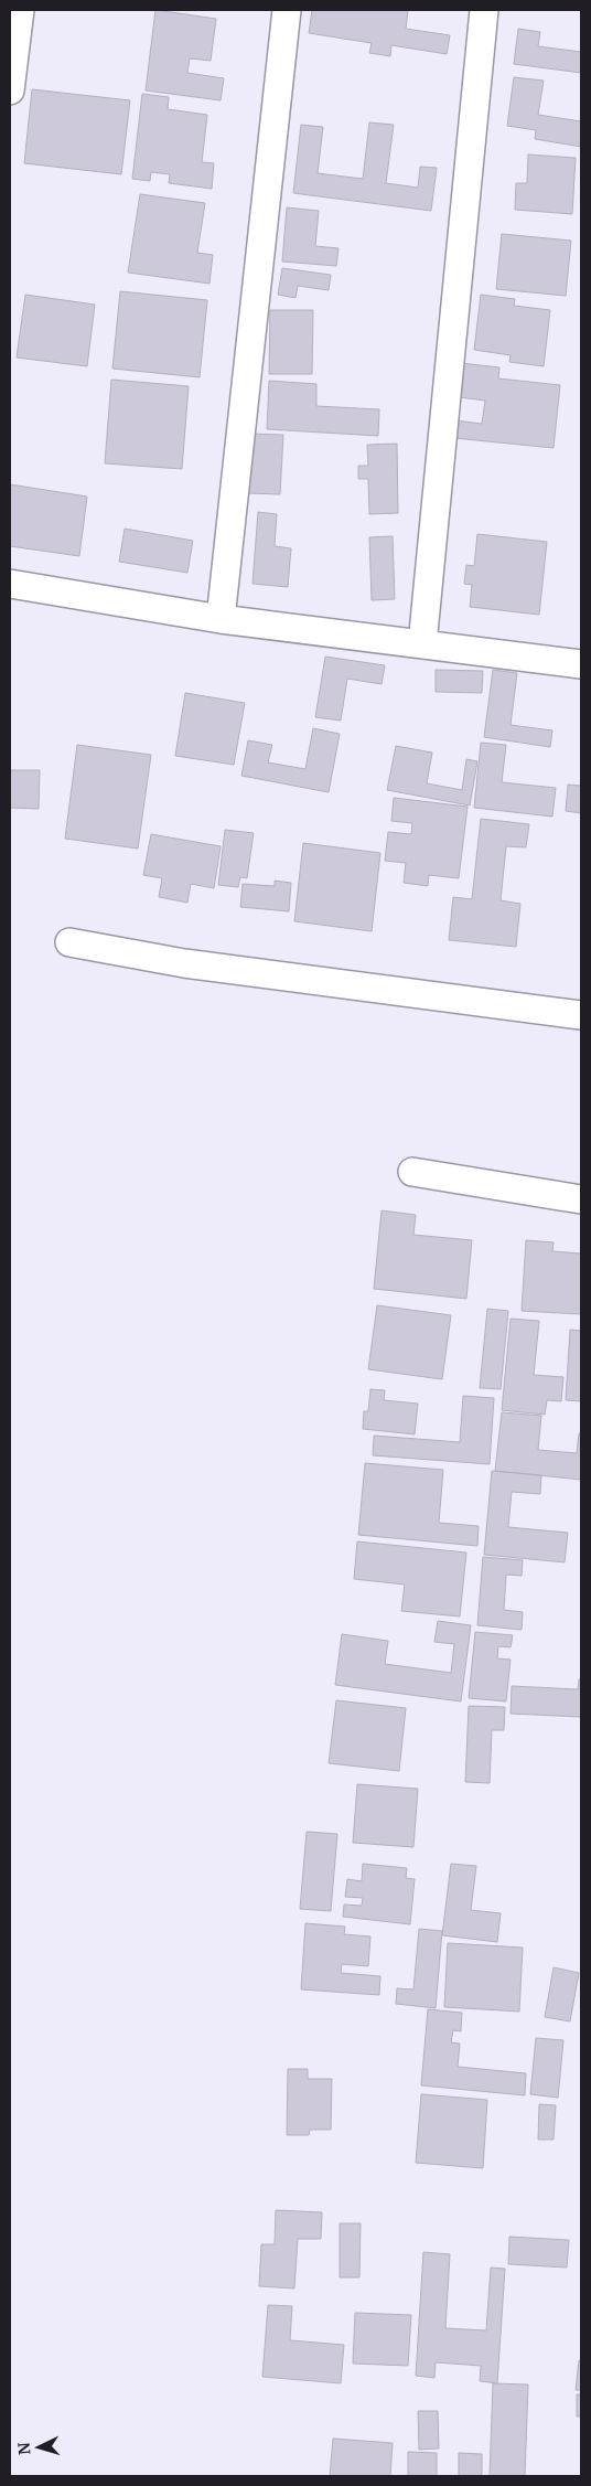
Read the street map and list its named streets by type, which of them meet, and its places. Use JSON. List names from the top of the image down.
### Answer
{
  "north": "left"
}
